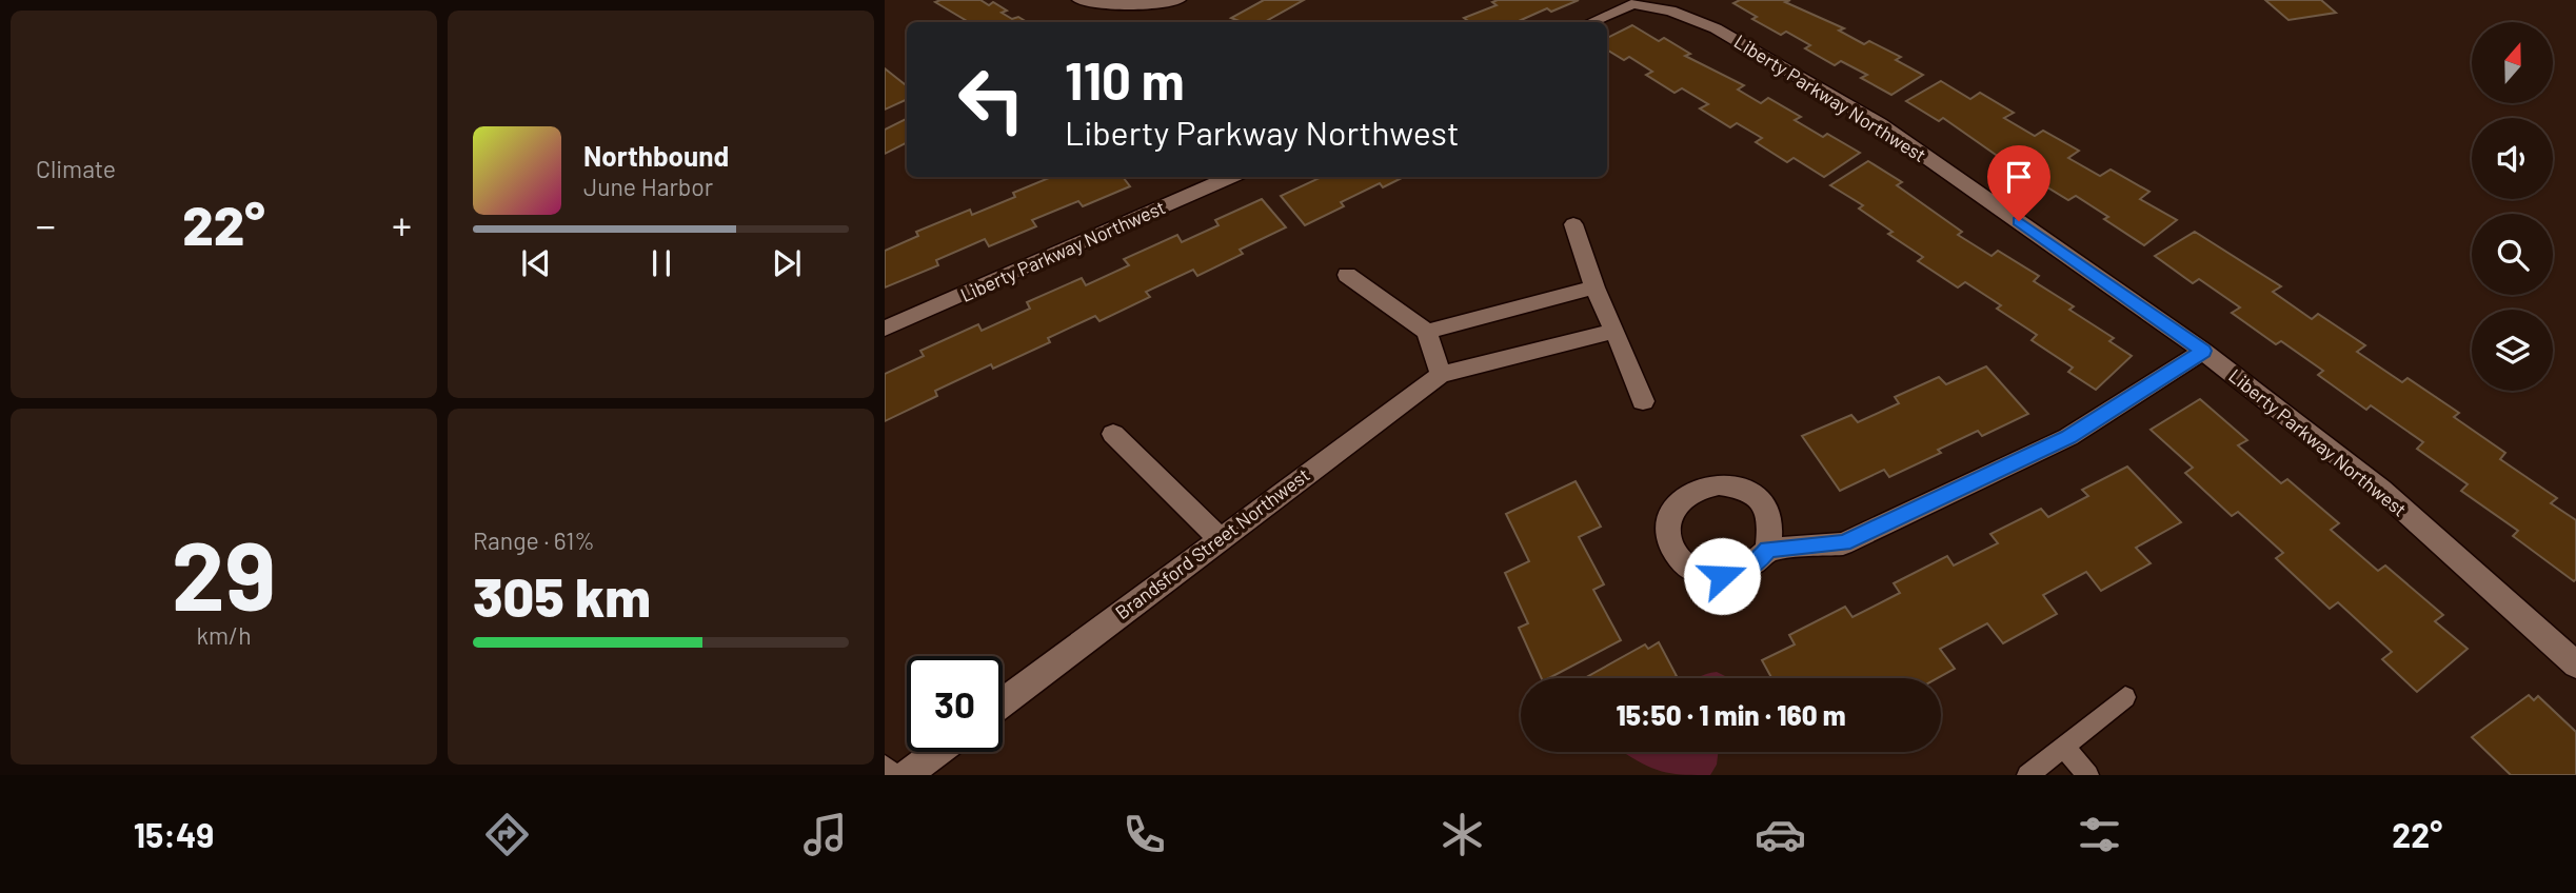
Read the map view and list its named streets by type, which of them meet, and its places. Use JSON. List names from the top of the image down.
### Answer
{
  "streets": {
    "street": ["Liberty Parkway Northwest", "Brandsford Street Northwest"]
  },
  "north": "top",
  "page": {
    "tile": [
      "Climate",
      ["29", "km/h"],
      ["Range · 61%", "305 km"]
    ],
    "turn": ["110 m", "Liberty Parkway Northwest"],
    "song": ["Northbound", "June Harbor"],
    "heat": ["−", "22°", "+"],
    "limit": "30",
    "trip": "15:50 · 1 min · 160 m",
    "tabs": ["15:49", "22°"]
  }
}
